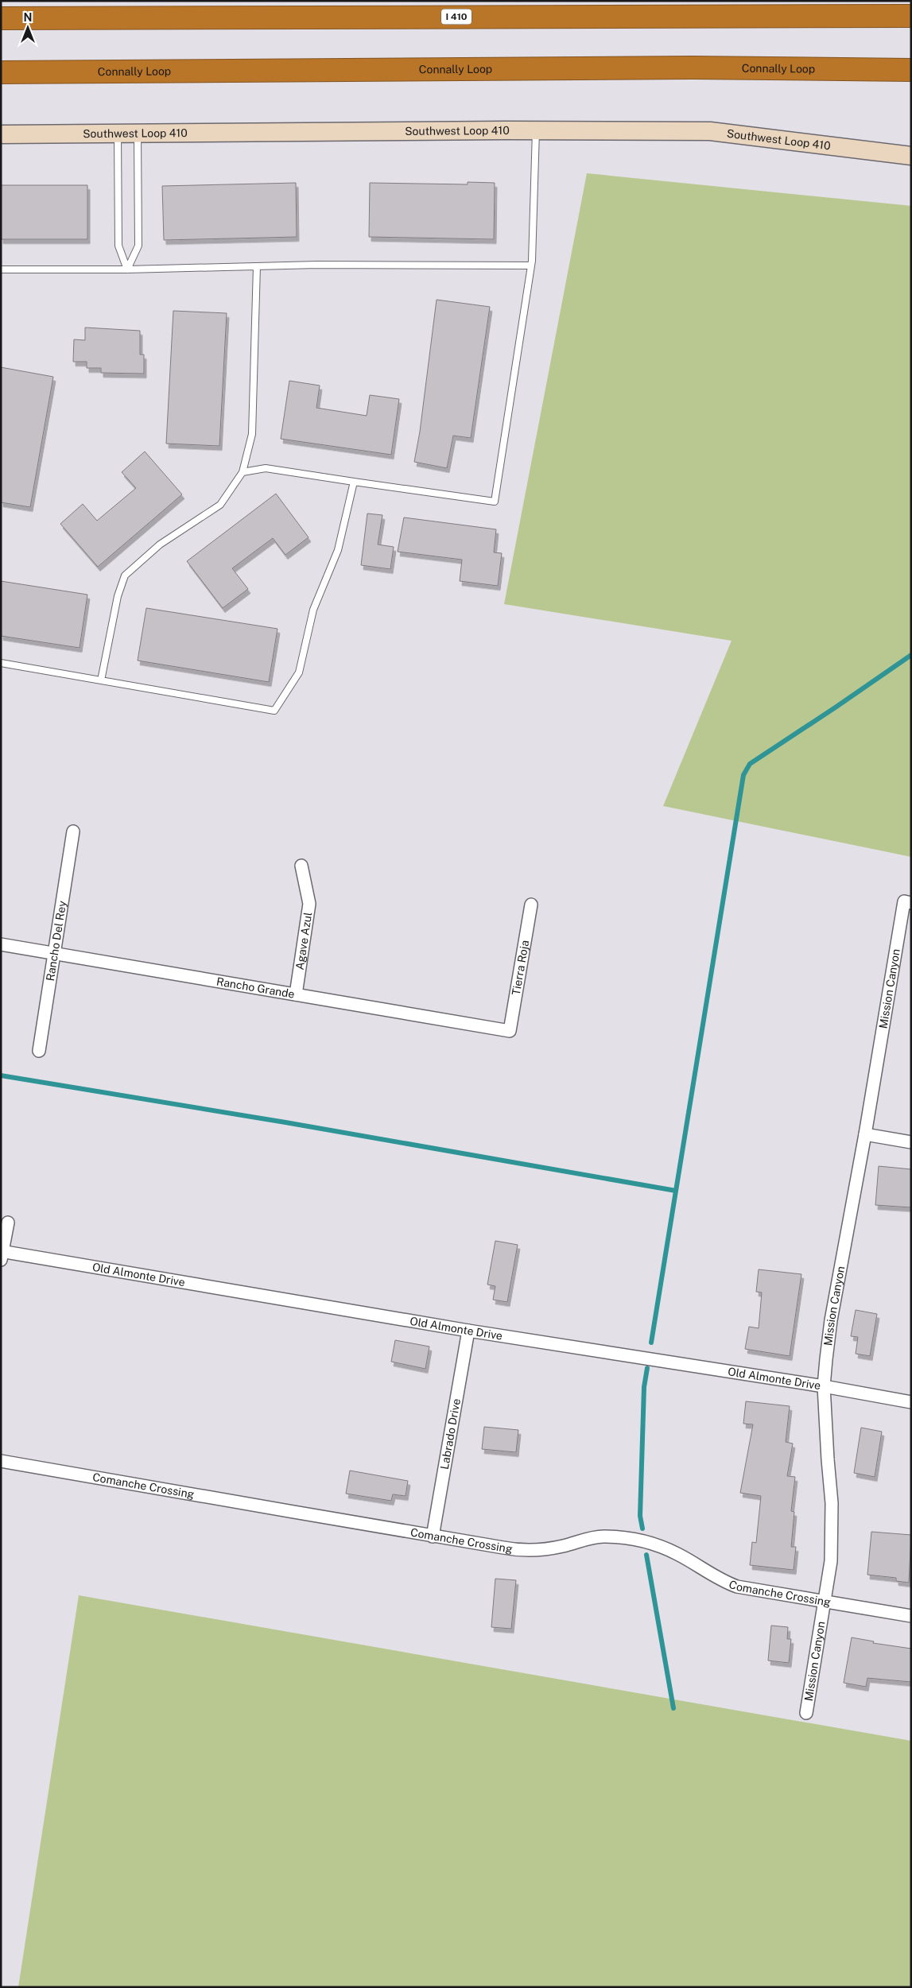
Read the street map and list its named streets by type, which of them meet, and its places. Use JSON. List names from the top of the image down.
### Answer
{
  "streets": {
    "highway": ["I 410", "Connally Loop"],
    "main road": ["Southwest Loop 410"],
    "street": [
      "Rancho Del Rey",
      "Agave Azul",
      "Tierra Roja",
      "Rancho Grande",
      "Mission Canyon",
      "Old Almonte Drive",
      "Labrado Drive",
      "Comanche Crossing"
    ]
  },
  "crossings": [
    ["Rancho Del Rey", "Rancho Grande"],
    ["Agave Azul", "Rancho Grande"],
    ["Tierra Roja", "Rancho Grande"],
    ["Mission Canyon", "Old Almonte Drive"],
    ["Mission Canyon", "Comanche Crossing"],
    ["Old Almonte Drive", "Labrado Drive"],
    ["Labrado Drive", "Comanche Crossing"]
  ],
  "north": "top"
}
